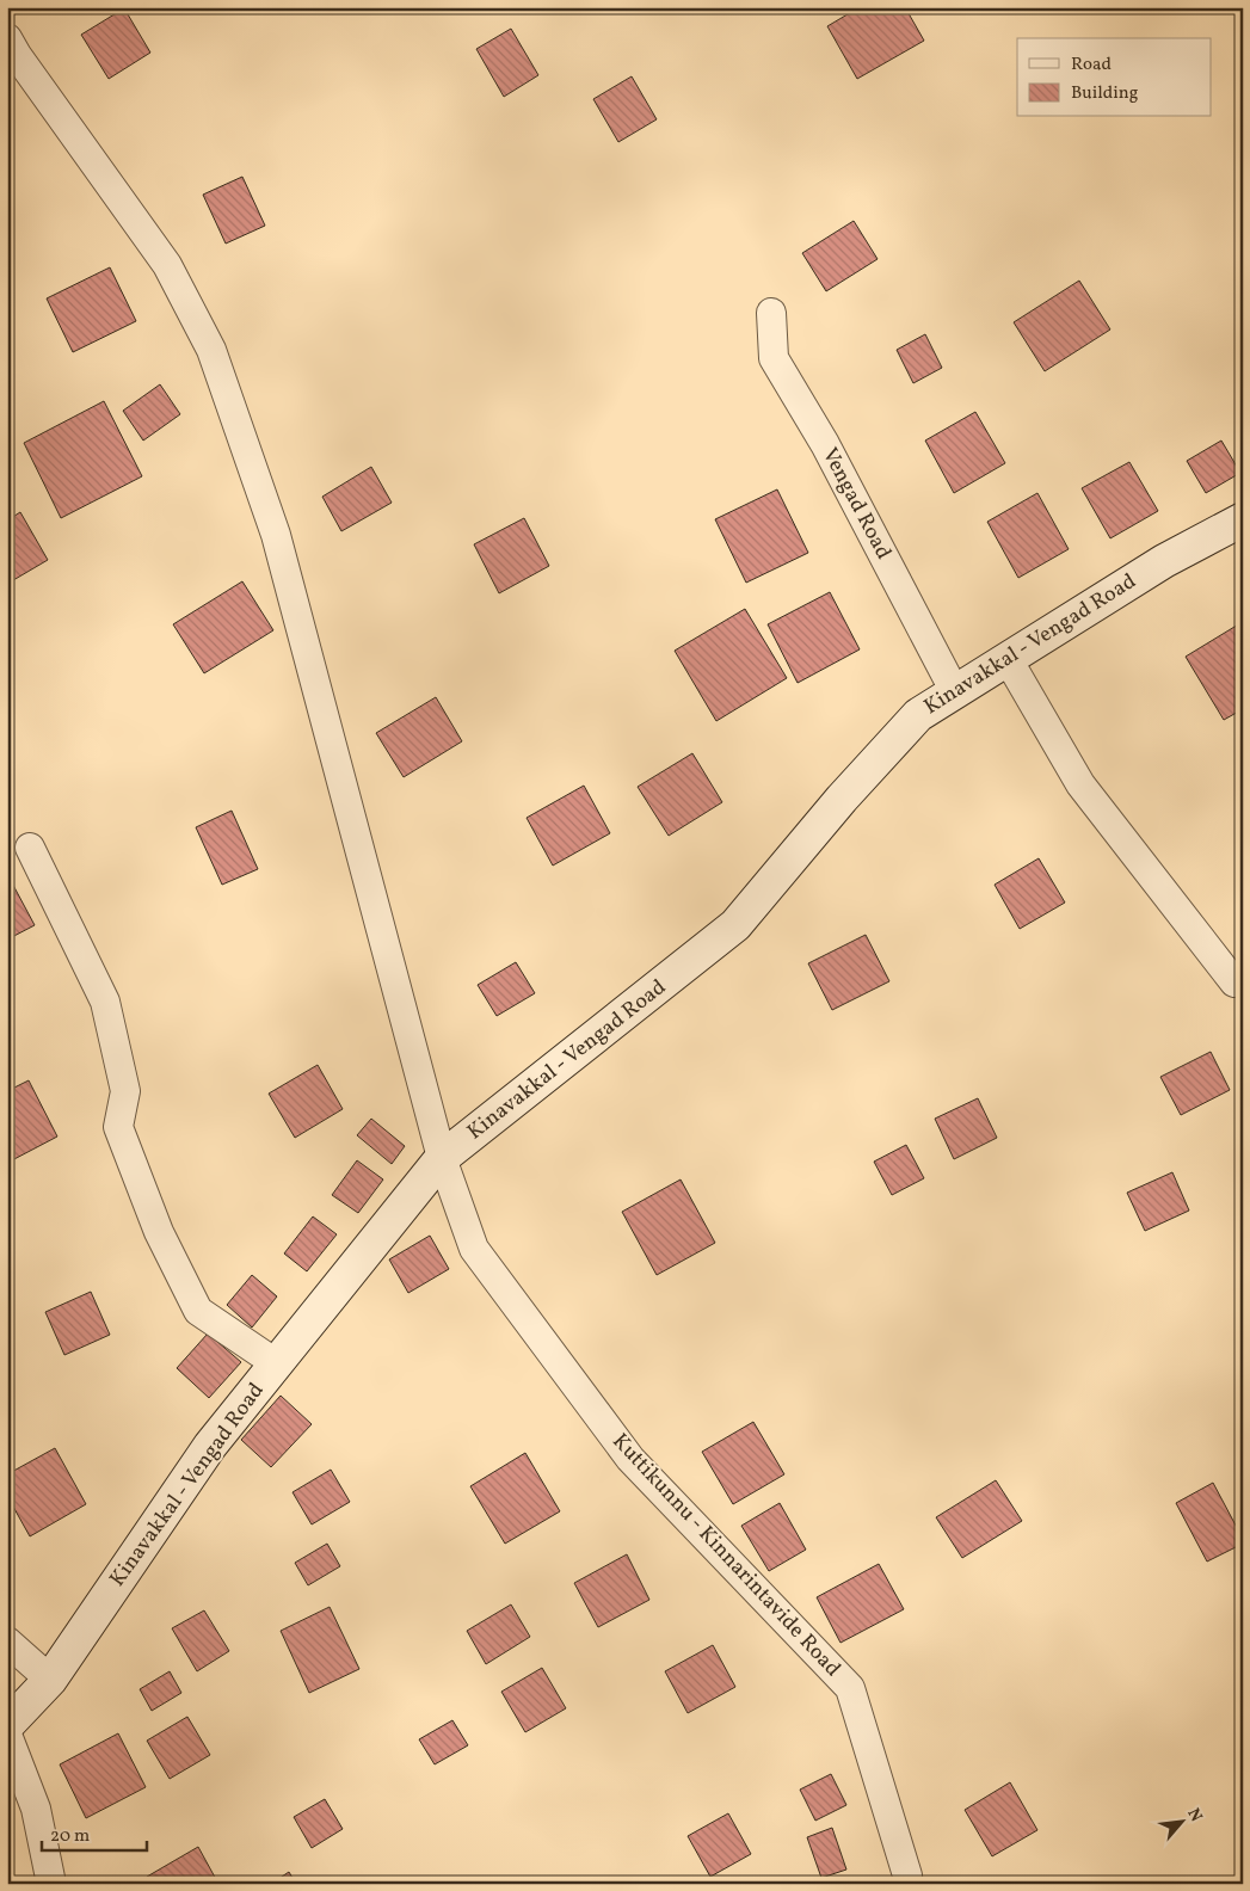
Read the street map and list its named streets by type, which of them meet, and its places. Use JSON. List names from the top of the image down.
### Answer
{
  "streets": {
    "main road": ["Kinavakkal - Vengad Road"],
    "street": ["Vengad Road", "Kuttikunnu - Kinnarintavide Road"]
  },
  "crossings": [
    ["Vengad Road", "Kinavakkal - Vengad Road"],
    ["Kinavakkal - Vengad Road", "Kuttikunnu - Kinnarintavide Road"]
  ],
  "legend": ["Road", "Building"],
  "scale_bar": "20 m",
  "north": "top right"
}
